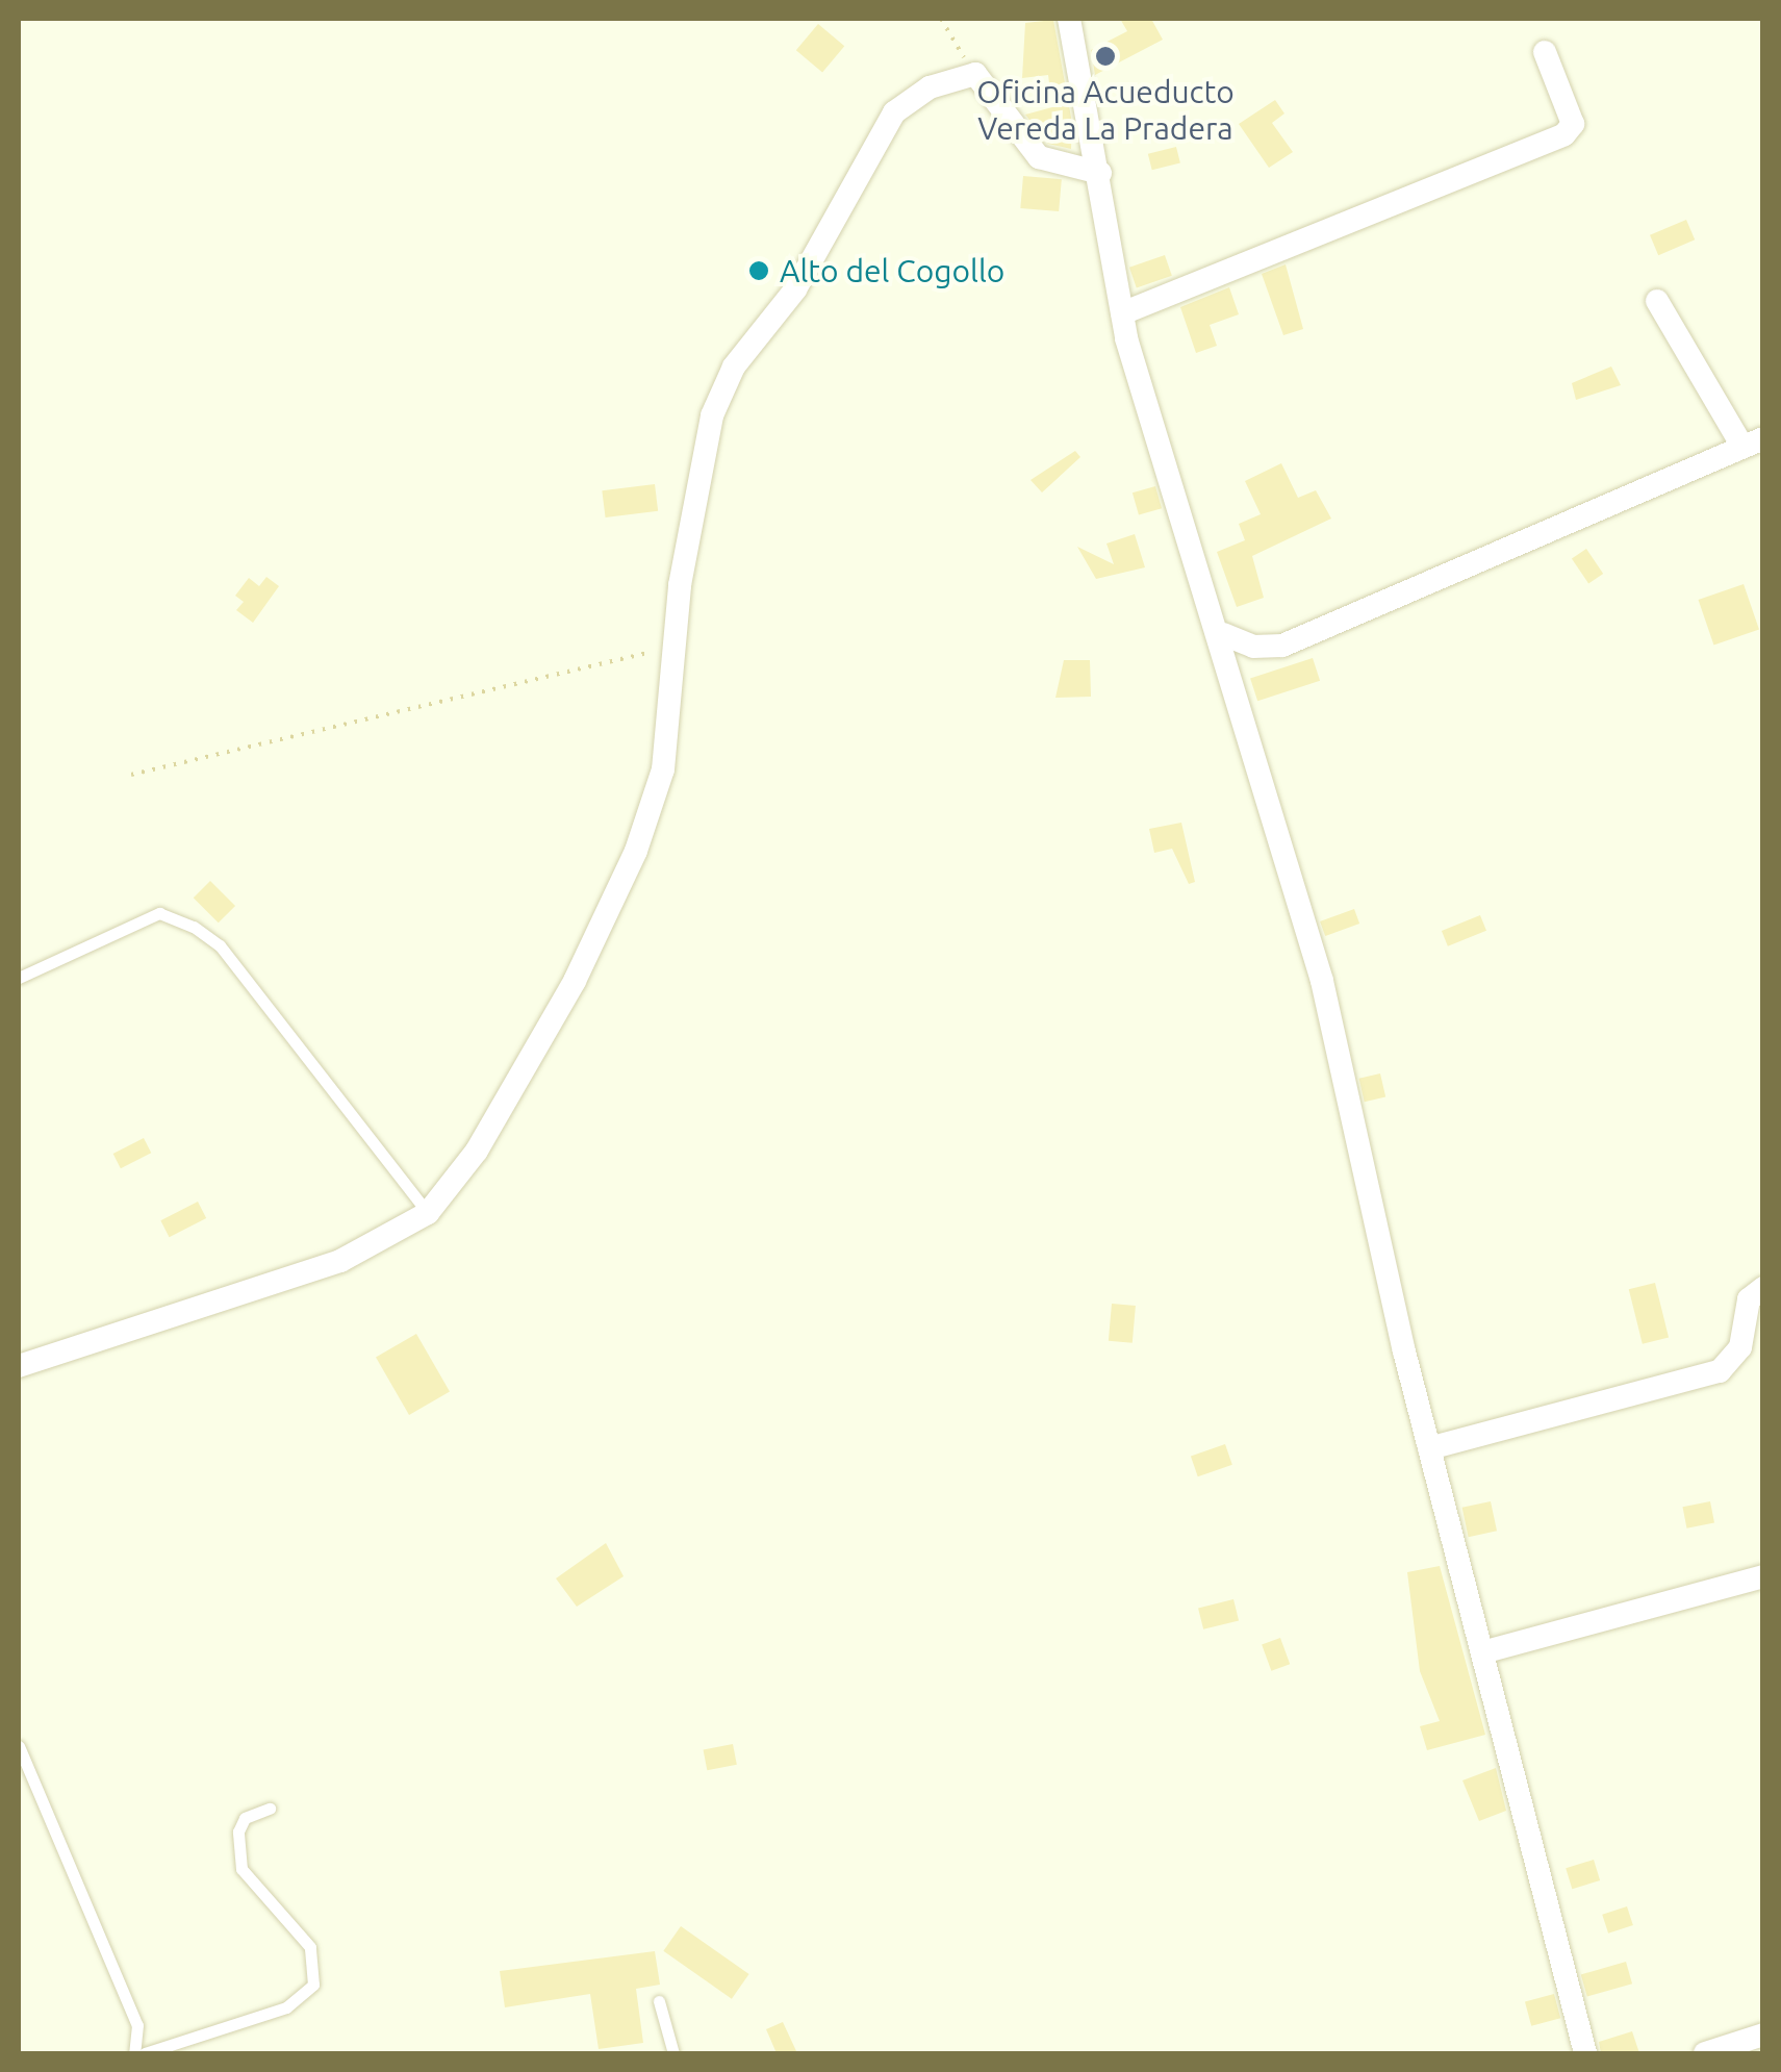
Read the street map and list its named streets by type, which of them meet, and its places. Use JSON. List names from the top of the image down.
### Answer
{
  "places": ["Oficina Acueducto Vereda La Pradera", "Alto del Cogollo"]
}
